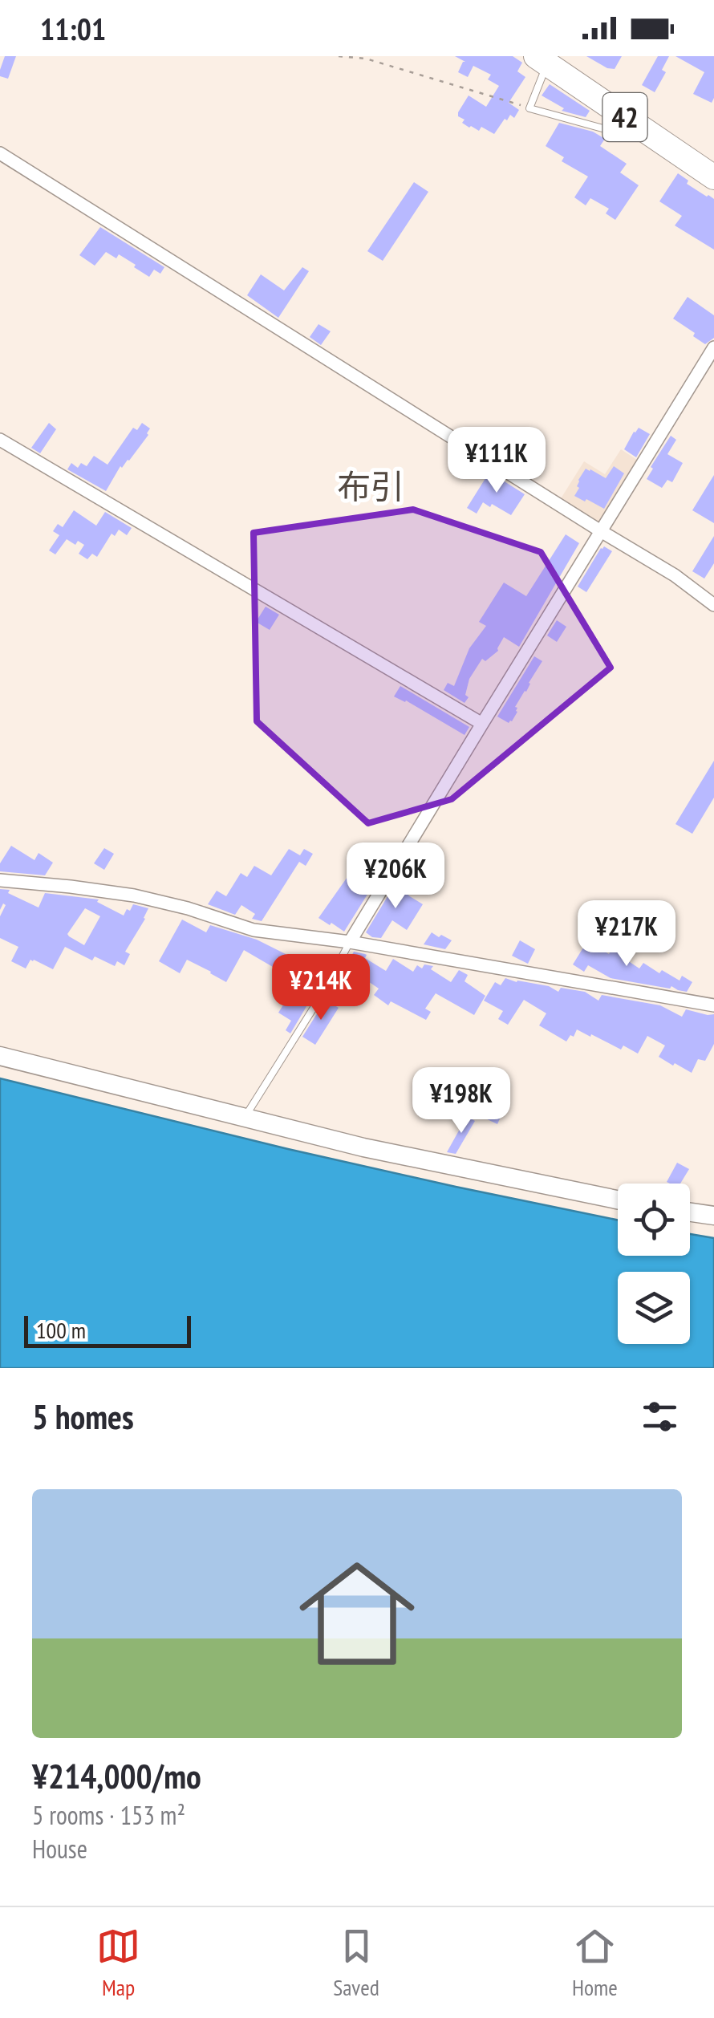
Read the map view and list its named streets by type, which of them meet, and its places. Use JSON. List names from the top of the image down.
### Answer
{
  "streets": {
    "highway": ["42"]
  },
  "districts": ["布引"],
  "scale_bar": "100 m",
  "page": {
    "status": "11:01",
    "price": [
      "¥111K",
      "¥206K",
      "¥217K",
      "¥214K",
      "¥198K"
    ],
    "scale": "100 m",
    "heading": "5 homes",
    "list": [
      {
        "name": "¥214,000/mo",
        "note": "5 rooms · 153 m² · House"
      }
    ],
    "tabs": ["Map", "Saved", "Home"]
  }
}
